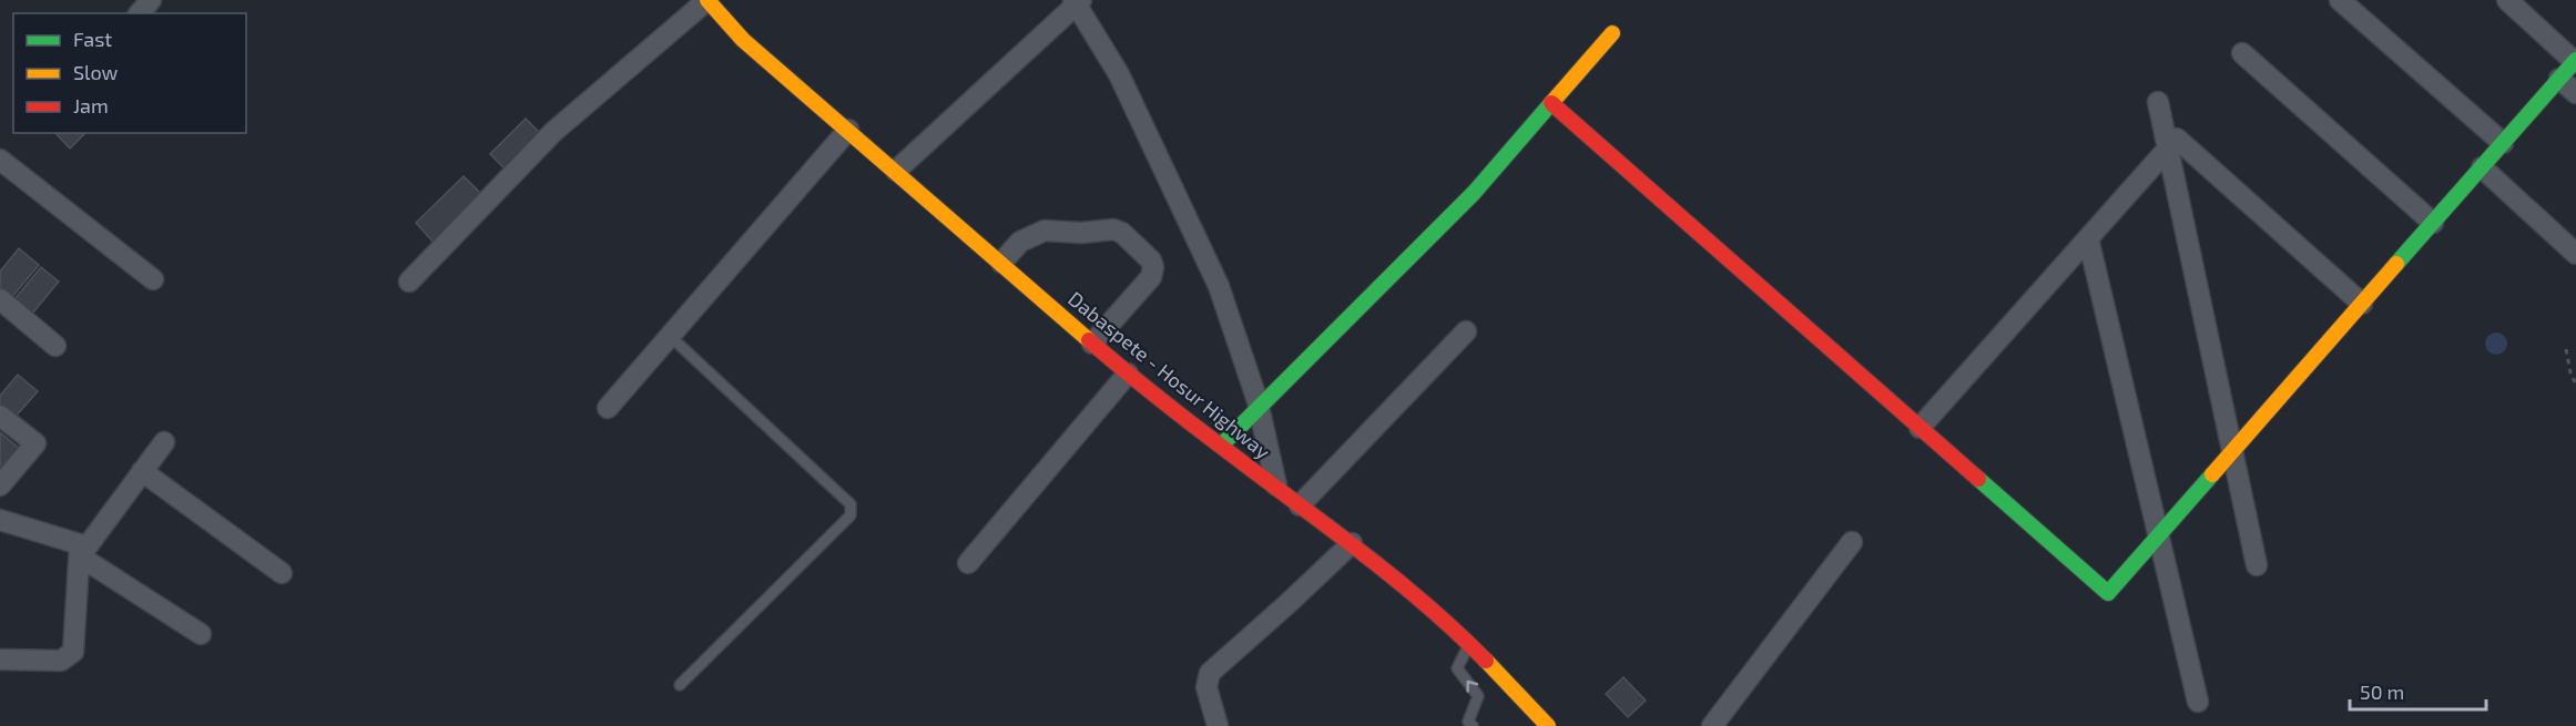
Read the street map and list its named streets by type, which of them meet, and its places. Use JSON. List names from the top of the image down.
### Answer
{
  "streets": {
    "main road": ["Dabaspete - Hosur Highway"]
  },
  "legend": ["Fast", "Slow", "Jam"],
  "scale_bar": "50 m"
}
